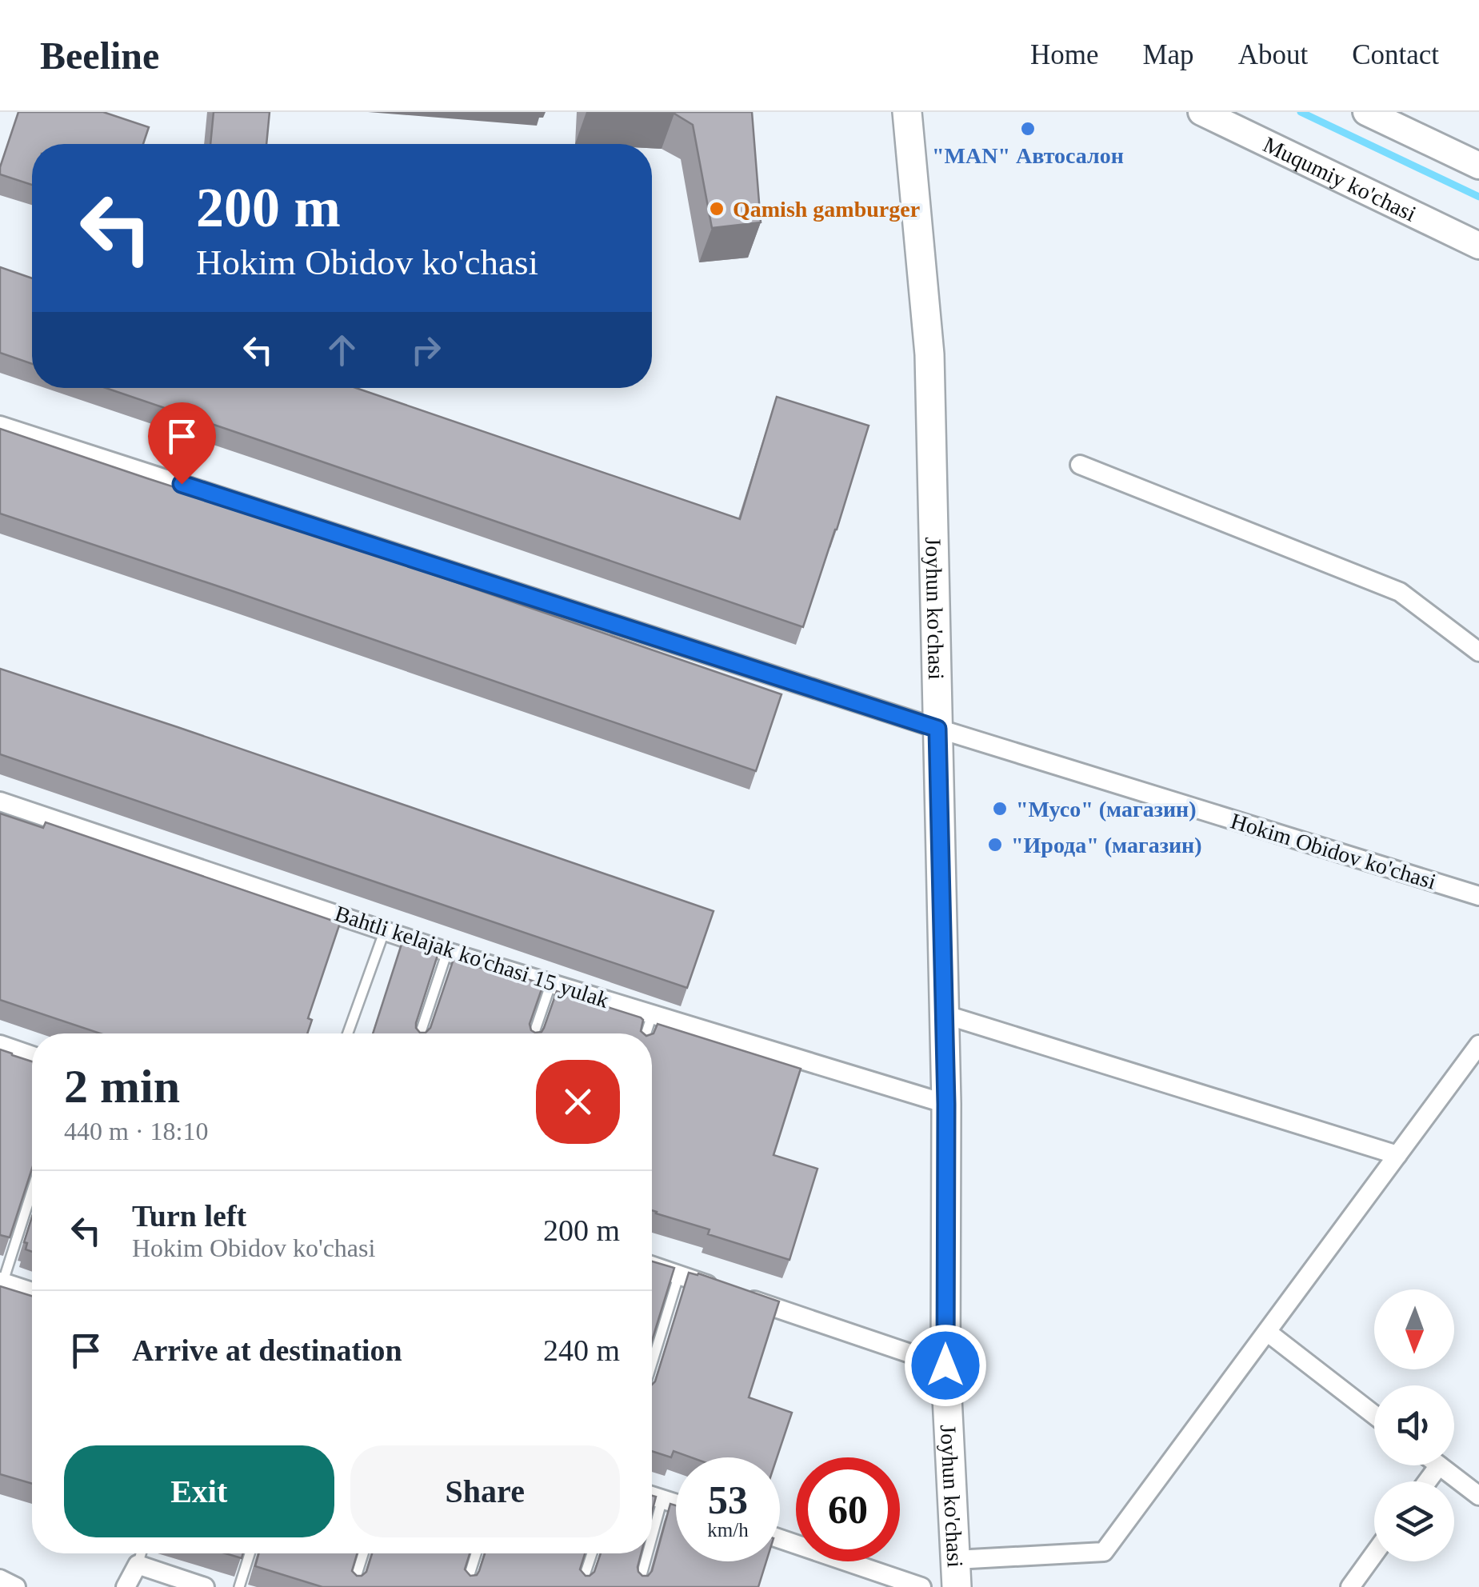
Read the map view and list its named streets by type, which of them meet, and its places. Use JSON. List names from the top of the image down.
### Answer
{
  "streets": {
    "main road": ["Muqumiy ko'chasi", "Joyhun ko'chasi"],
    "street": ["Hokim Obidov ko'chasi", "Bahtli kelajak ko'chasi 15 yulak"]
  },
  "crossings": [
    ["Joyhun ko'chasi", "Hokim Obidov ko'chasi"],
    ["Joyhun ko'chasi", "Bahtli kelajak ko'chasi 15 yulak"]
  ],
  "places": [
    "\"MAN\" Автосалон",
    "Qamish gamburger",
    "\"Мусо\" (магазин)",
    "\"Ирода\" (магазин)"
  ],
  "north": "bottom",
  "page": {
    "header": "Beeline",
    "nav": [
      "Home",
      "Map",
      "About",
      "Contact"
    ],
    "turn": ["200 m", "Hokim Obidov ko'chasi"],
    "heading": ["2 min", "440 m · 18:10"],
    "list": [
      {
        "name": "Turn left",
        "note": "Hokim Obidov ko'chasi",
        "value": "200 m"
      },
      {
        "name": "Arrive at destination",
        "value": "240 m"
      }
    ],
    "buttons": ["Exit", "Share"],
    "speed": "53 km/h",
    "limit": "60"
  }
}
